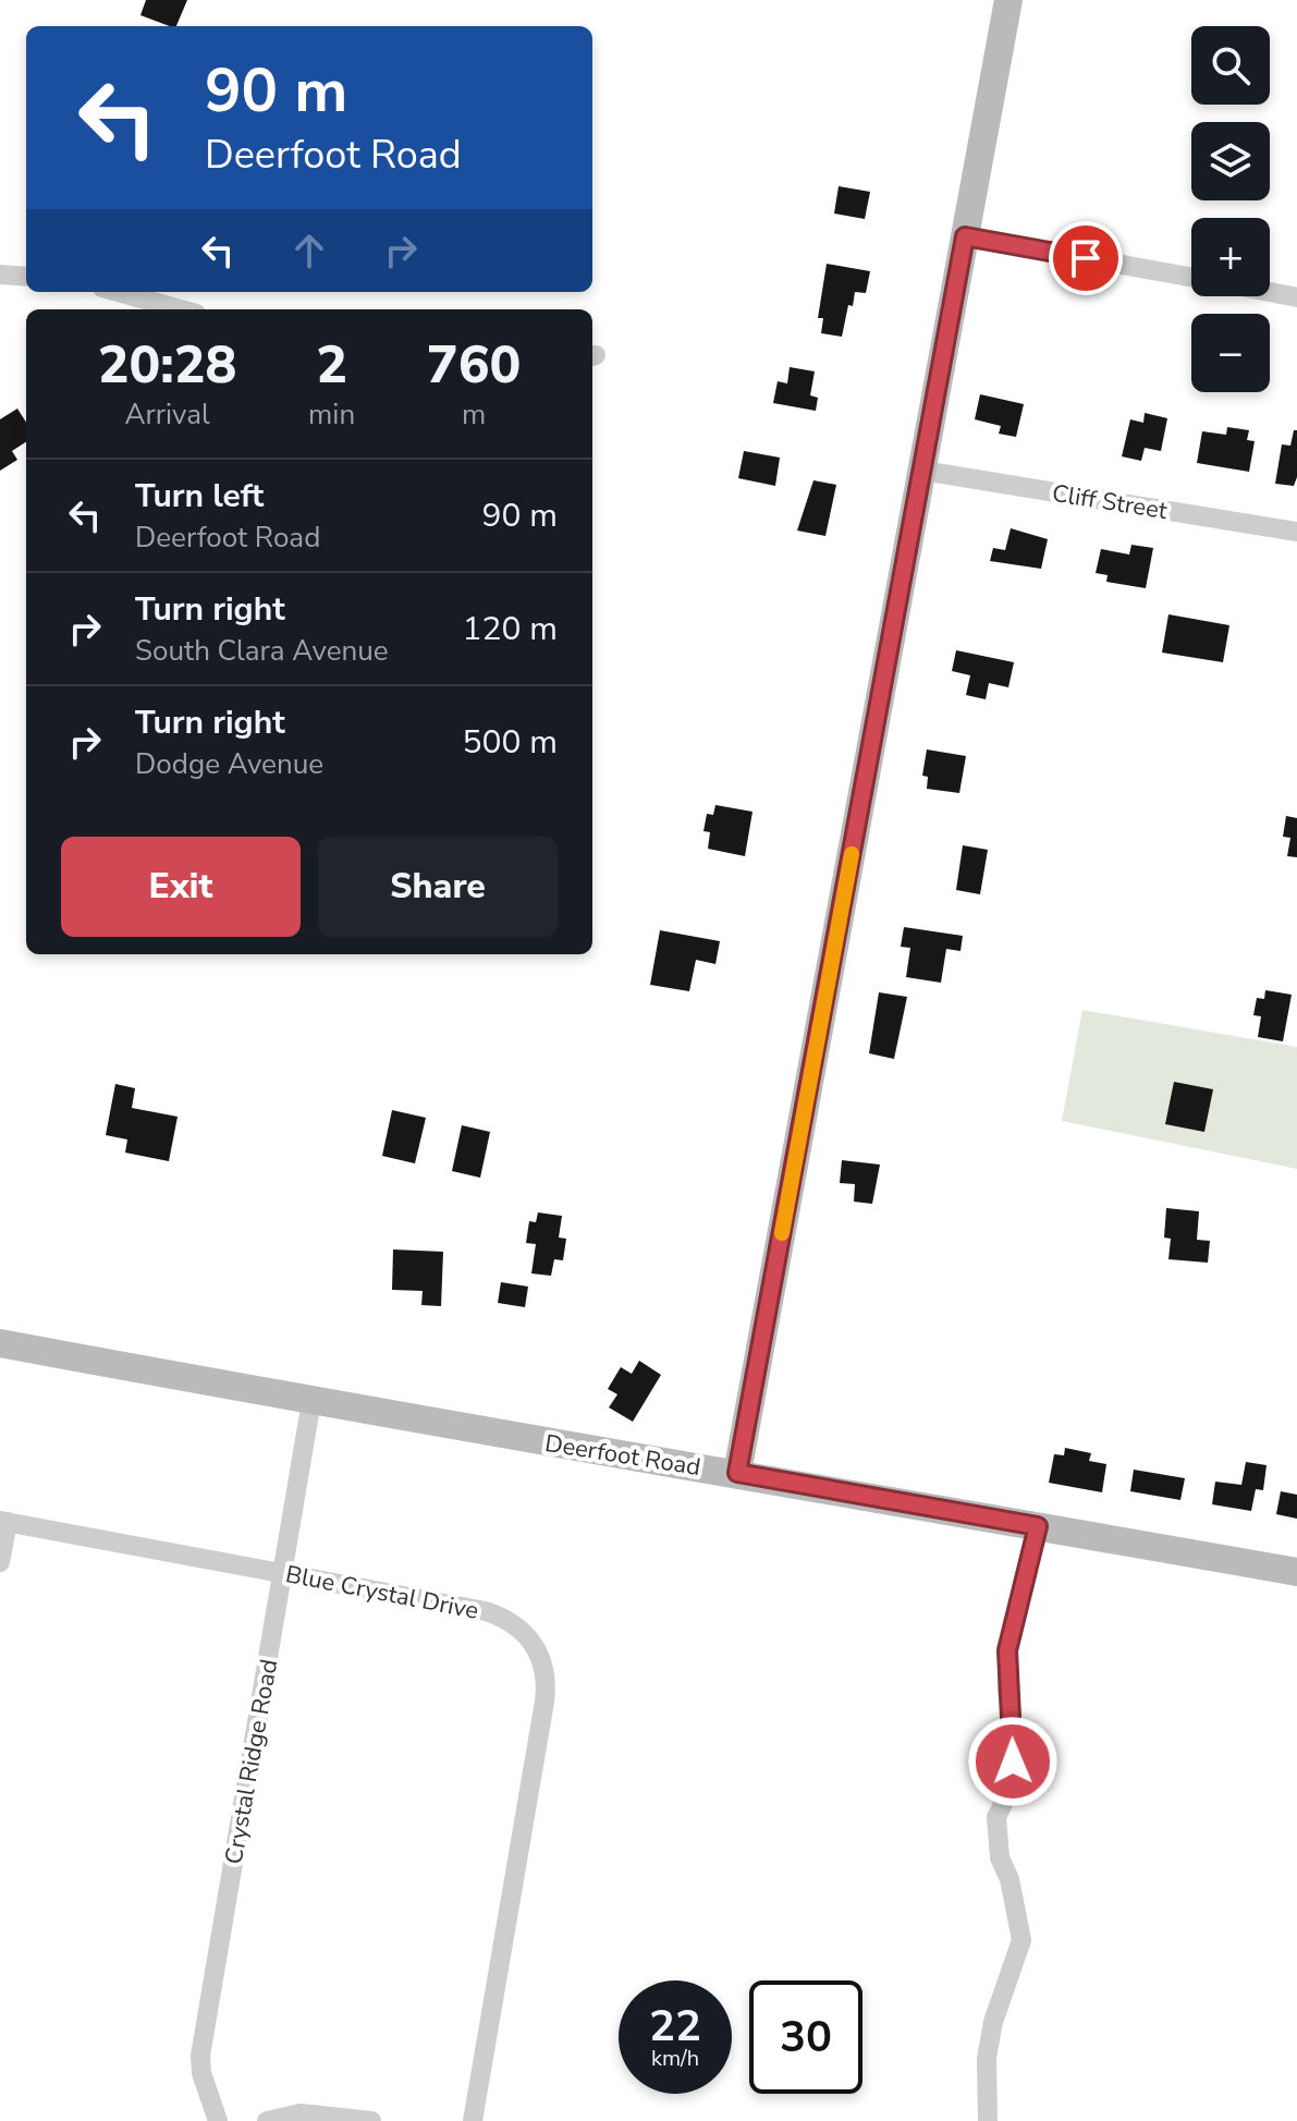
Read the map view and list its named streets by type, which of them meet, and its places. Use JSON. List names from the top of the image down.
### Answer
{
  "streets": {
    "street": [
      "Cliff Street",
      "Deerfoot Road",
      "Blue Crystal Drive",
      "Crystal Ridge Road"
    ]
  },
  "crossings": [
    ["Deerfoot Road", "Crystal Ridge Road"],
    ["Blue Crystal Drive", "Crystal Ridge Road"]
  ],
  "page": {
    "map_buttons": ["+", "−"],
    "turn": ["90 m", "Deerfoot Road"],
    "eta": [
      "20:28",
      "Arrival",
      "2",
      "min",
      "760",
      "m"
    ],
    "list": [
      {
        "name": "Turn left",
        "note": "Deerfoot Road",
        "value": "90 m"
      },
      {
        "name": "Turn right",
        "note": "South Clara Avenue",
        "value": "120 m"
      },
      {
        "name": "Turn right",
        "note": "Dodge Avenue",
        "value": "500 m"
      }
    ],
    "buttons": ["Exit", "Share"],
    "speed": "22 km/h",
    "limit": "30"
  }
}
